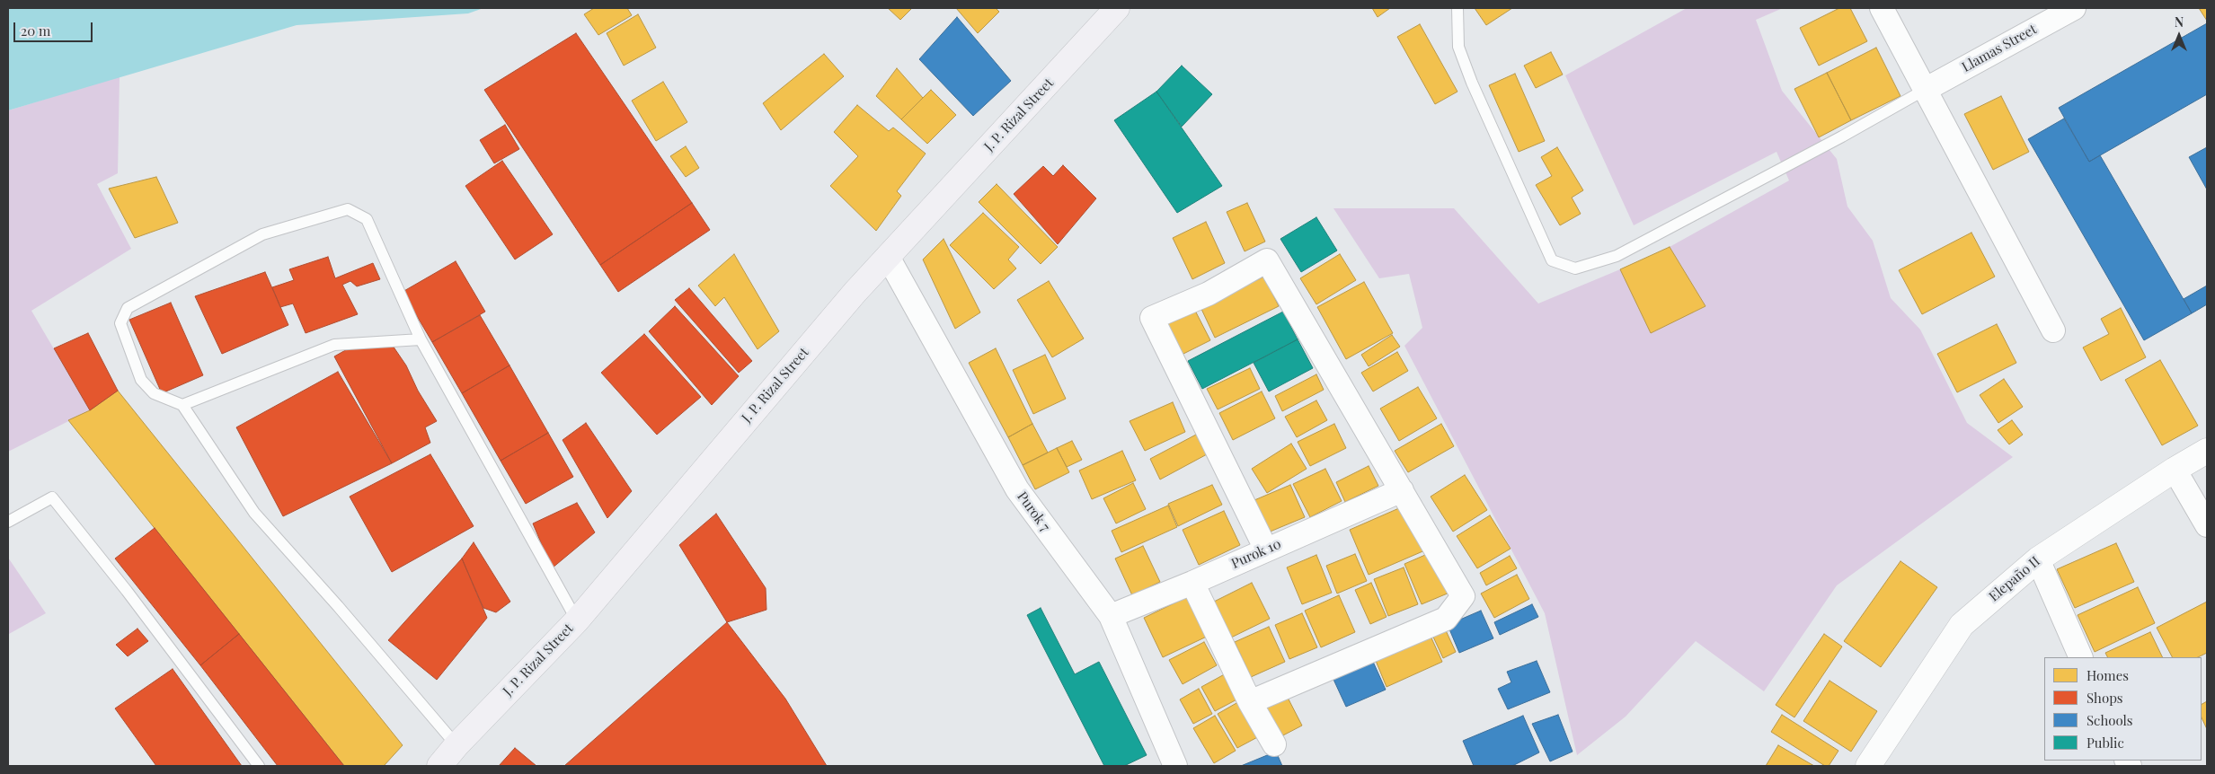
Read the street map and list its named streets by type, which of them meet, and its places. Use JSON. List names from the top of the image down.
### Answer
{
  "streets": {
    "main road": ["J. P. Rizal Street"],
    "street": [
      "Llamas Street",
      "Purok 7",
      "Purok 10",
      "Elepaño II"
    ]
  },
  "crossings": [
    ["J. P. Rizal Street", "Purok 7"],
    ["Purok 7", "Purok 10"]
  ],
  "legend": [
    "Homes",
    "Shops",
    "Schools",
    "Public"
  ],
  "scale_bar": "20 m",
  "north": "top"
}
